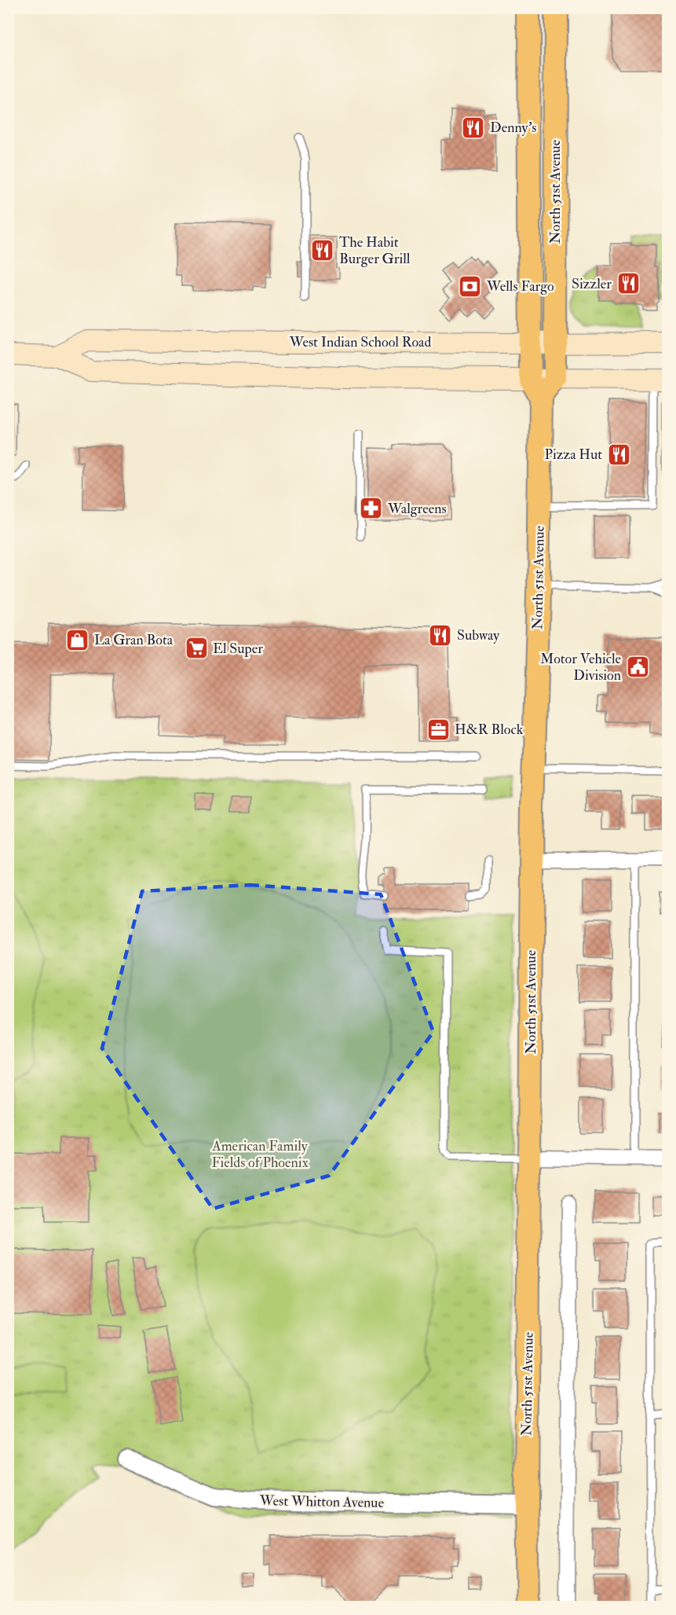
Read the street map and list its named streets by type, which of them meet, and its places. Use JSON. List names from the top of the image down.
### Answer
{
  "streets": {
    "main road": ["North 51st Avenue", "West Indian School Road"],
    "street": ["West Whitton Avenue"]
  },
  "crossings": [
    ["North 51st Avenue", "West Indian School Road"],
    ["North 51st Avenue", "West Whitton Avenue"]
  ],
  "parks": ["American Family Fields of Phoenix"],
  "places": {
    "restaurant": [
      "Denny's",
      "The Habit Burger Grill",
      "Sizzler",
      "Pizza Hut",
      "Subway"
    ],
    "bank": ["Wells Fargo"],
    "pharmacy": ["Walgreens"],
    "shop": ["La Gran Bota"],
    "supermarket": ["El Super"],
    "public building": ["Motor Vehicle Division"],
    "office": ["H&R Block"]
  }
}
